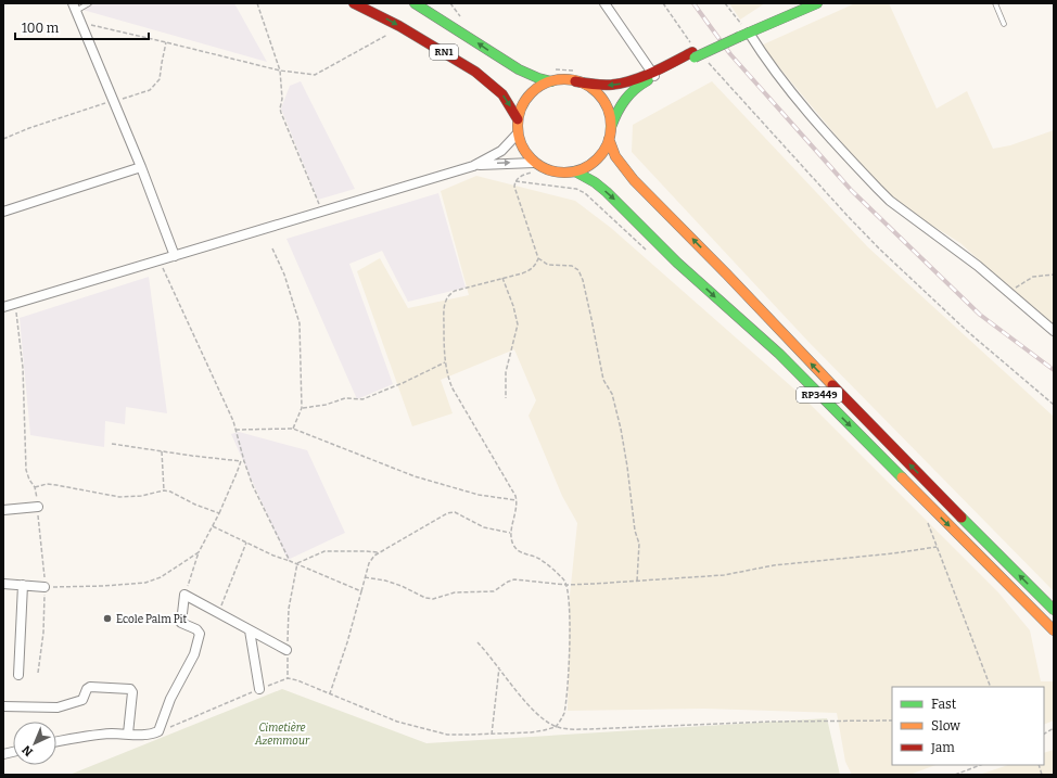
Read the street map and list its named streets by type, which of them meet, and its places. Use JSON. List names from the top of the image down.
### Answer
{
  "streets": {
    "main road": ["RN1", "RP3449"]
  },
  "crossings": [
    ["RN1", "RP3449"]
  ],
  "parks": ["Cimetière Azemmour"],
  "places": ["Ecole Palm Pit"],
  "legend": ["Fast", "Slow", "Jam"],
  "scale_bar": "100 m",
  "north": "bottom left"
}
